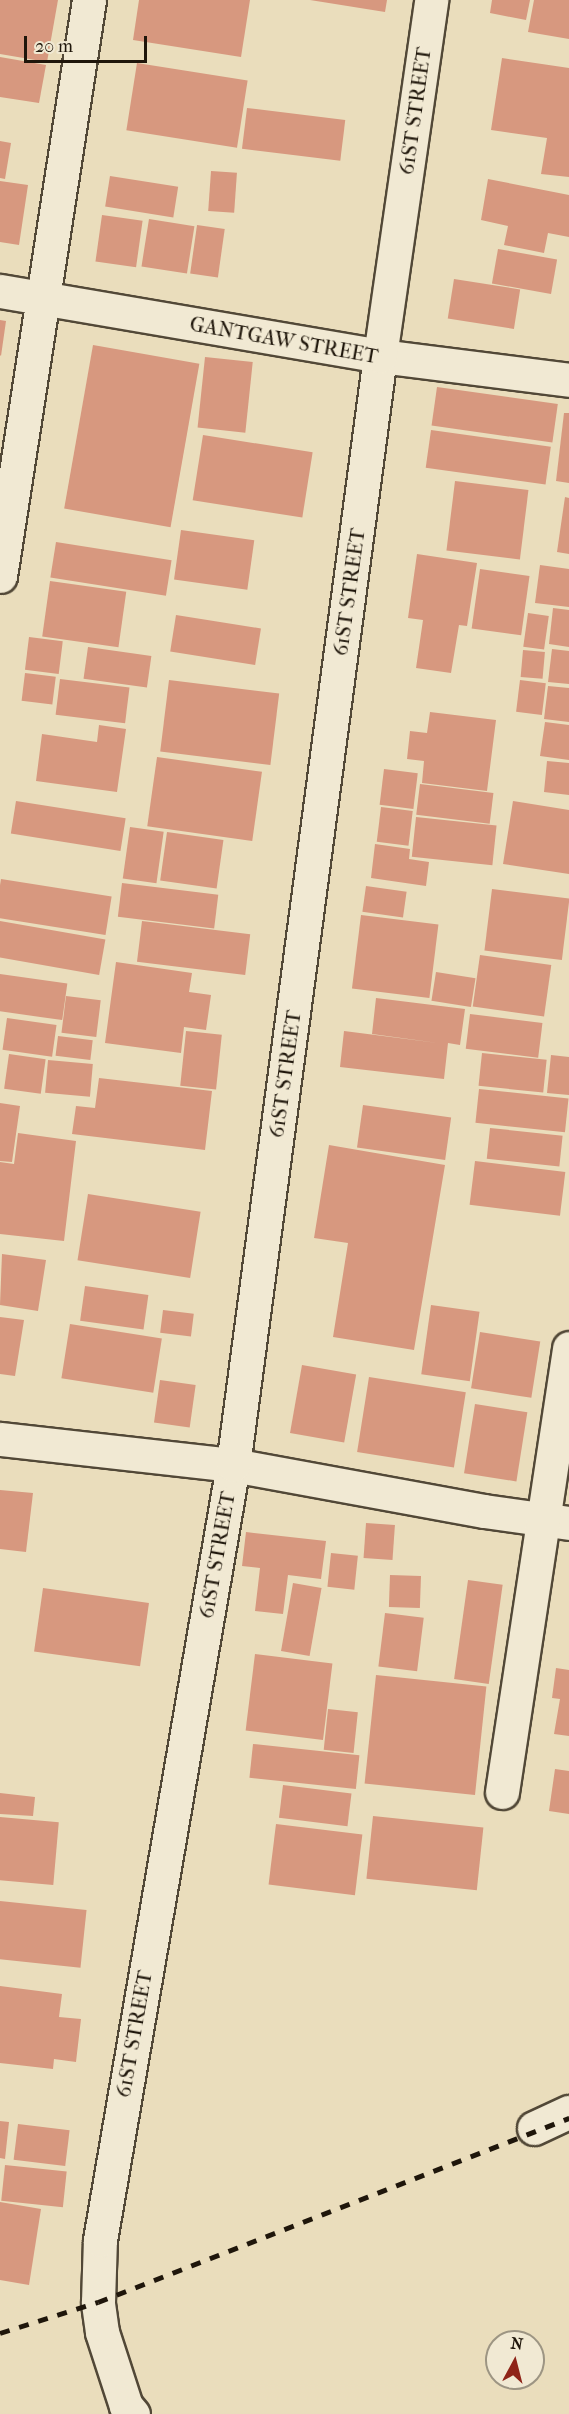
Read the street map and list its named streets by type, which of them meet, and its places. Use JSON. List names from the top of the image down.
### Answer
{
  "streets": {
    "street": ["61ST STREET", "GANTGAW STREET"]
  },
  "crossings": [
    ["61ST STREET", "GANTGAW STREET"]
  ],
  "scale_bar": "20 m",
  "north": "top"
}
